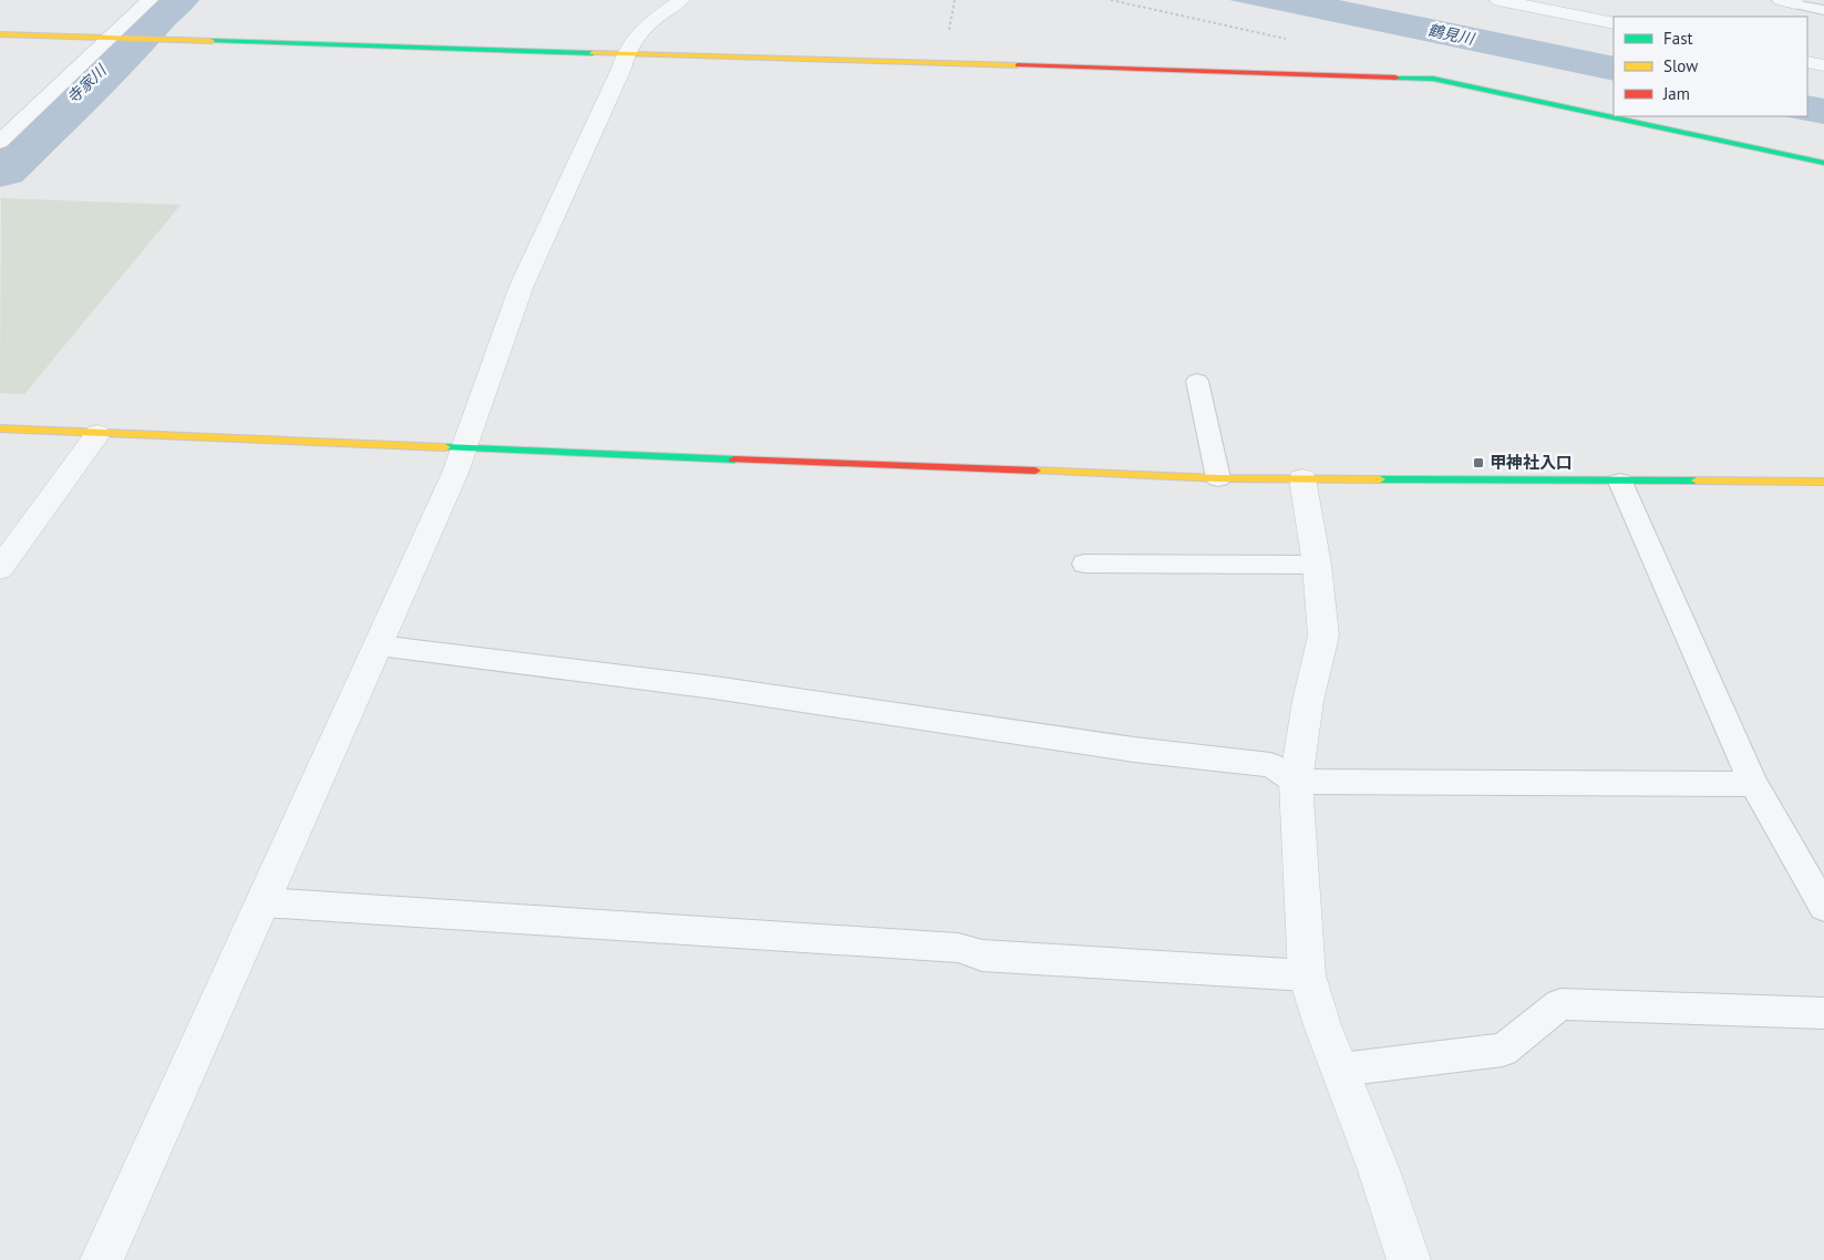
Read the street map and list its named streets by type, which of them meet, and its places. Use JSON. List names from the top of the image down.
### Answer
{
  "water": ["鶴見川", "寺家川"],
  "places": {
    "transit": ["甲神社入口"]
  },
  "legend": ["Fast", "Slow", "Jam"]
}
